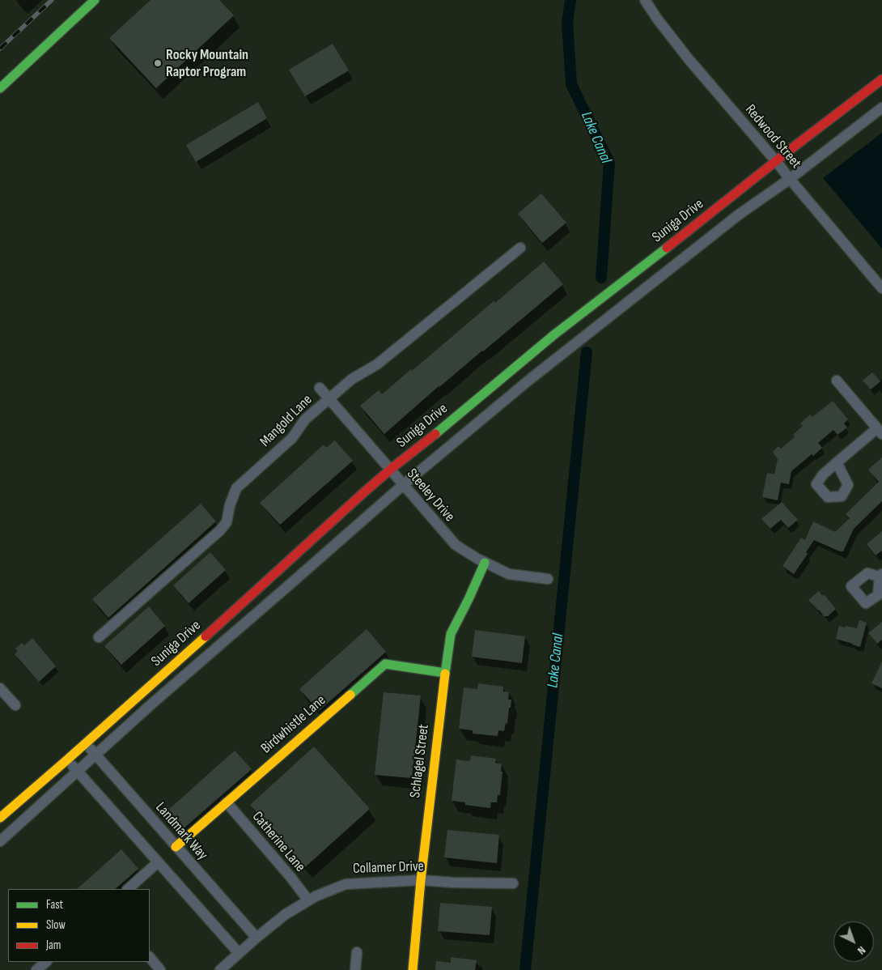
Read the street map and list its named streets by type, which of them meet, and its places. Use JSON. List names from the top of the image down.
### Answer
{
  "streets": {
    "street": [
      "Redwood Street",
      "Suniga Drive",
      "Mangold Lane",
      "Steeley Drive",
      "Birdwhistle Lane",
      "Schlagel Street",
      "Landmark Way",
      "Catherine Lane",
      "Collamer Drive"
    ]
  },
  "crossings": [
    ["Redwood Street", "Suniga Drive"],
    ["Suniga Drive", "Steeley Drive"],
    ["Suniga Drive", "Landmark Way"],
    ["Mangold Lane", "Steeley Drive"],
    ["Steeley Drive", "Schlagel Street"],
    ["Birdwhistle Lane", "Schlagel Street"],
    ["Birdwhistle Lane", "Landmark Way"],
    ["Birdwhistle Lane", "Catherine Lane"],
    ["Schlagel Street", "Collamer Drive"],
    ["Landmark Way", "Collamer Drive"],
    ["Catherine Lane", "Collamer Drive"]
  ],
  "water": ["Lake Canal"],
  "places": ["Rocky Mountain Raptor Program"],
  "legend": ["Fast", "Slow", "Jam"],
  "north": "bottom right"
}
